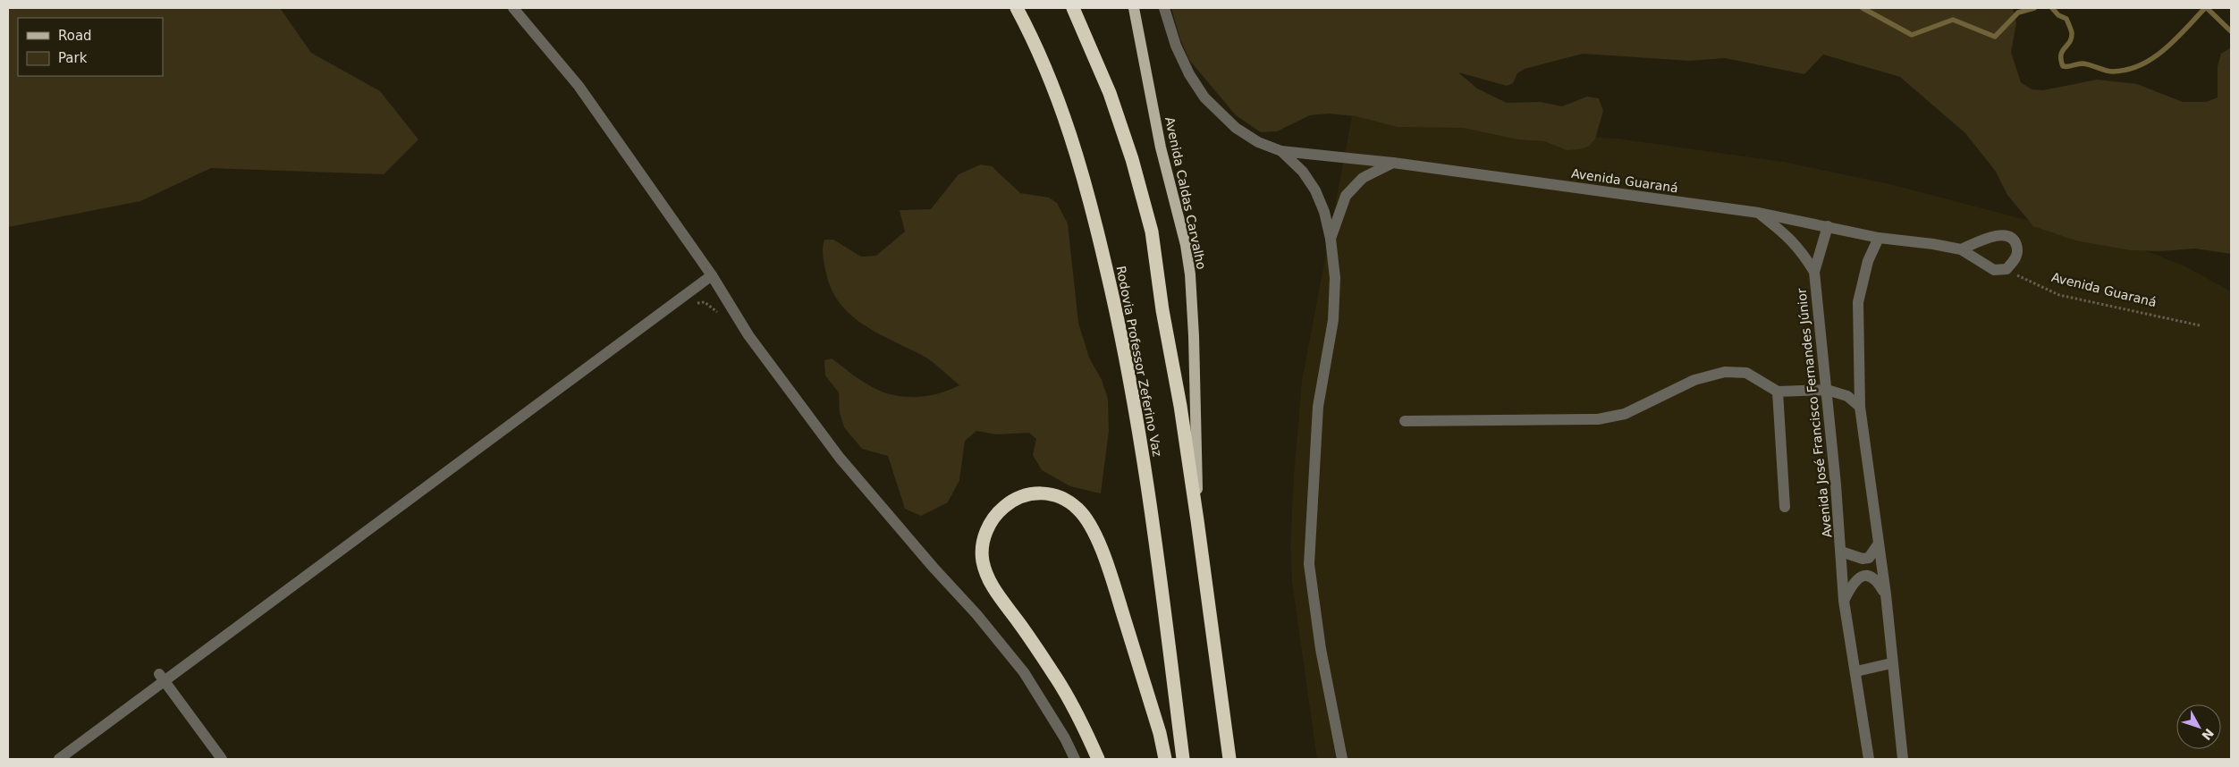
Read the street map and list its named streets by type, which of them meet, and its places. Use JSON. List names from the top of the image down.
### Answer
{
  "streets": {
    "highway": ["Rodovia Professor Zeferino Vaz"],
    "main road": ["Avenida Caldas Carvalho"],
    "street": ["Avenida Guaraná", "Avenida José Francisco Fernandes Júnior"]
  },
  "crossings": [
    ["Avenida Guaraná", "Avenida José Francisco Fernandes Júnior"]
  ],
  "legend": ["Road", "Park"],
  "north": "bottom right"
}
